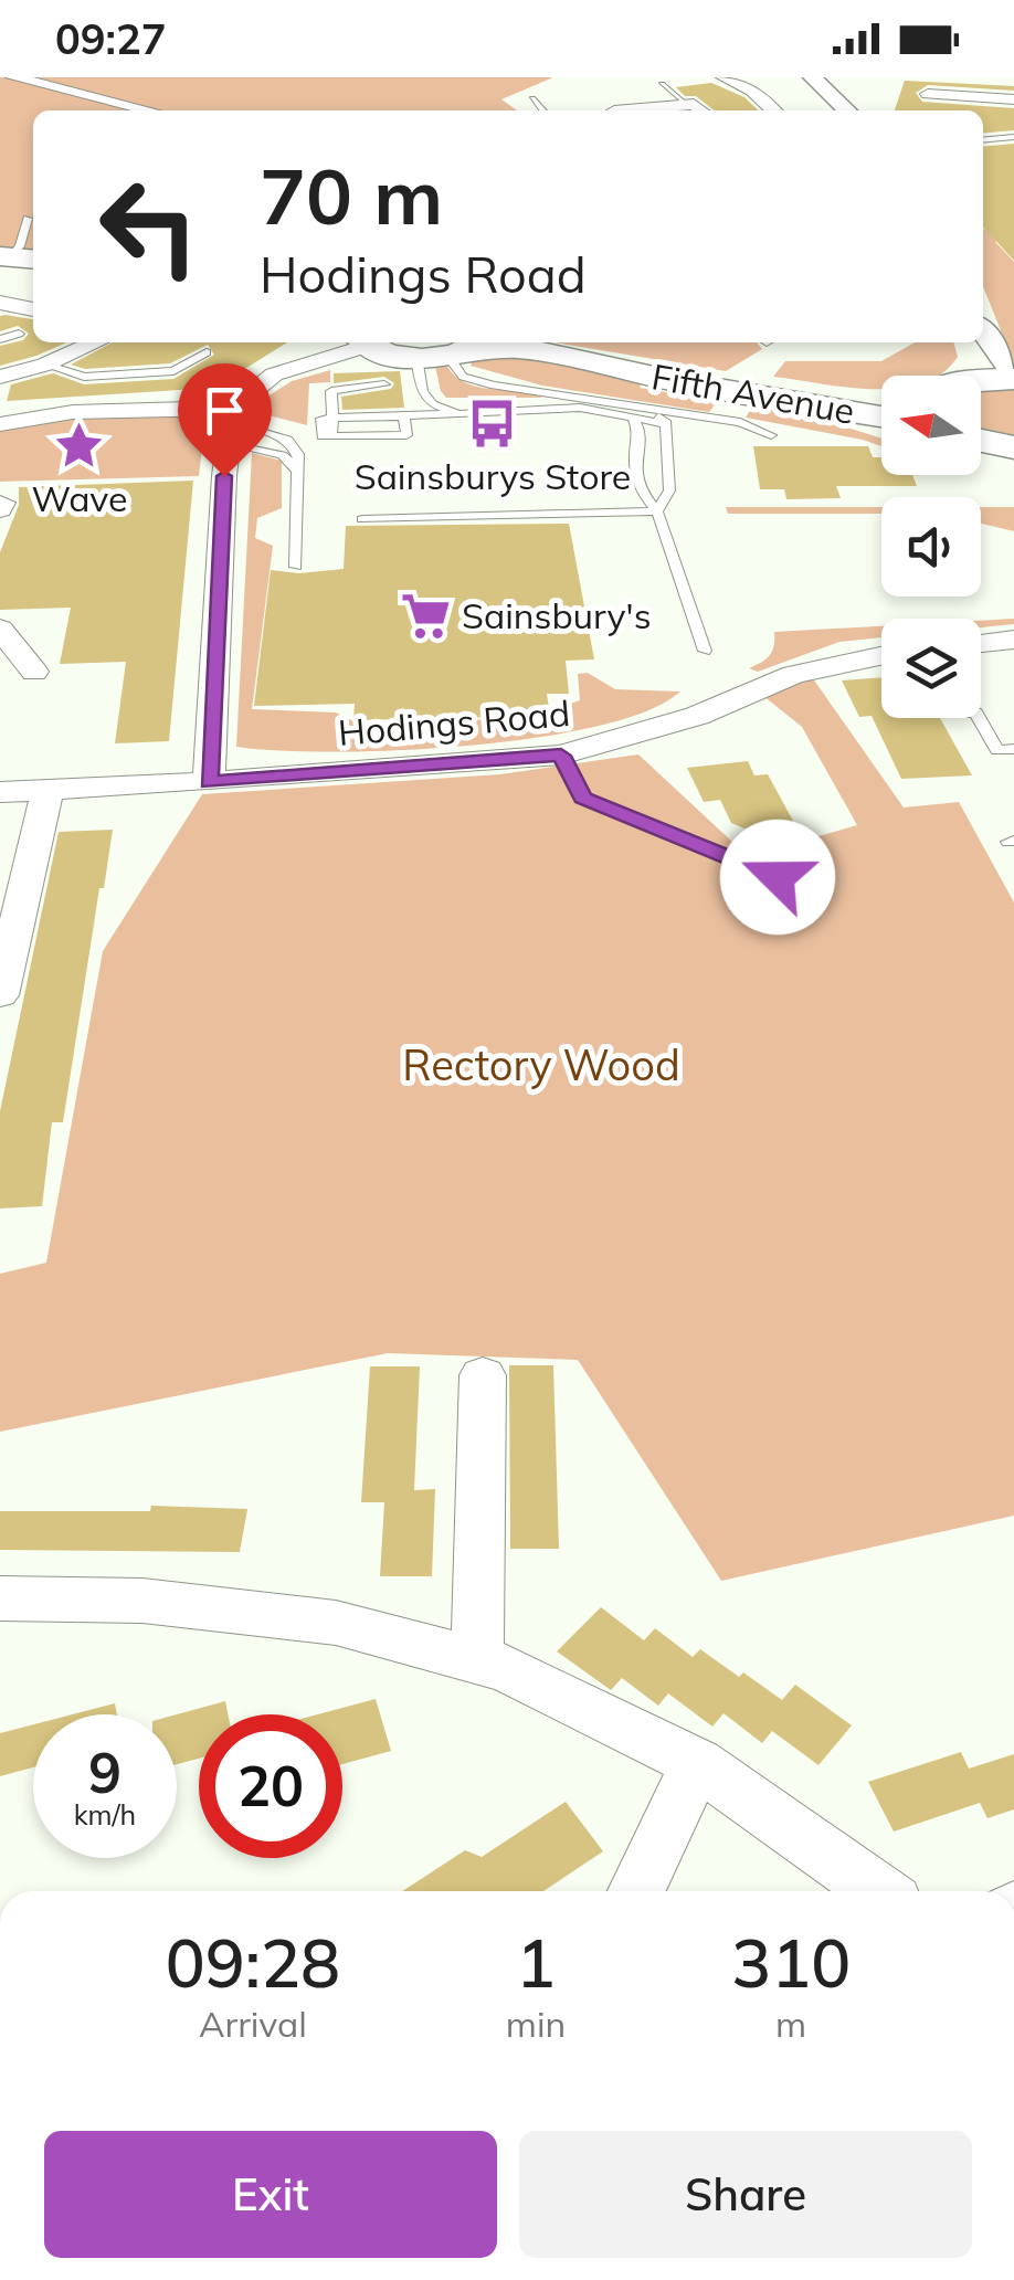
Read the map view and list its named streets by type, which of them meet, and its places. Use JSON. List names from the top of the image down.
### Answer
{
  "streets": {
    "main road": ["Fifth Avenue"],
    "street": ["Hodings Road"]
  },
  "parks": ["Rectory Wood"],
  "places": {
    "bus stop": ["Sainsburys Store"],
    "place": ["Wave"],
    "supermarket": ["Sainsbury's"]
  },
  "north": "left",
  "page": {
    "status": "09:27",
    "turn": ["70 m", "Hodings Road"],
    "speed": "9 km/h",
    "limit": "20",
    "eta": [
      "09:28",
      "Arrival",
      "1",
      "min",
      "310",
      "m"
    ],
    "buttons": ["Exit", "Share"]
  }
}
